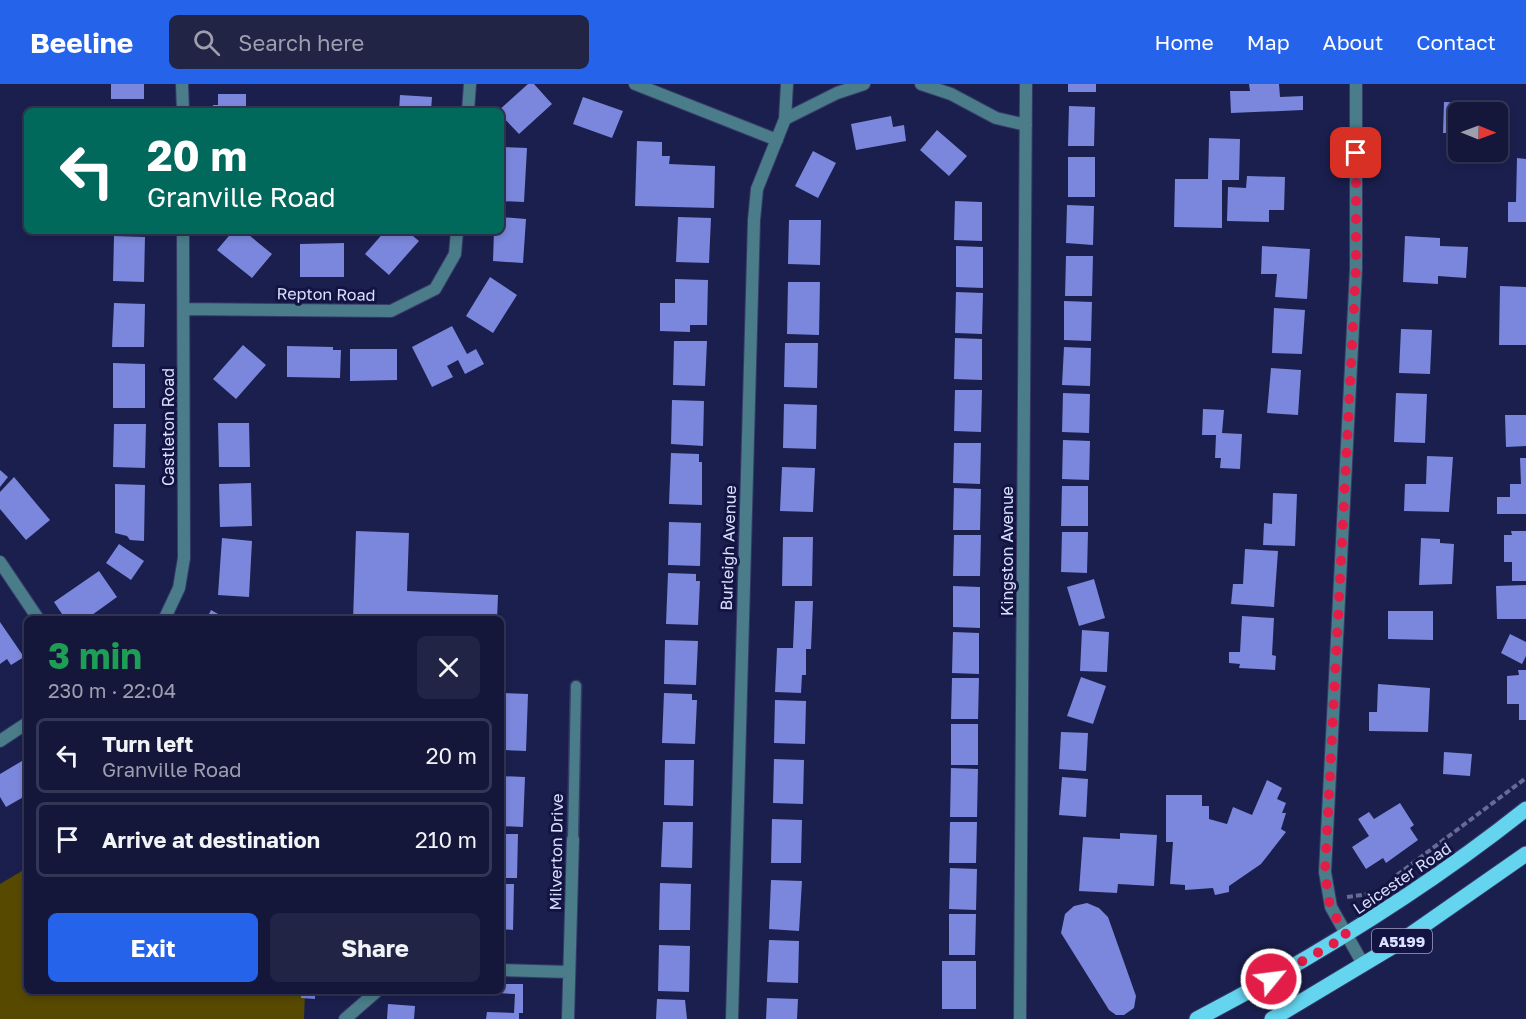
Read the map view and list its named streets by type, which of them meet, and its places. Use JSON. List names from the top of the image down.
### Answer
{
  "streets": {
    "main road": ["Leicester Road", "A5199"],
    "street": [
      "Repton Road",
      "Castleton Road",
      "Burleigh Avenue",
      "Kingston Avenue",
      "Milverton Drive"
    ]
  },
  "crossings": [
    ["Repton Road", "Castleton Road"]
  ],
  "north": "right",
  "page": {
    "header": "Beeline",
    "search": "Search here",
    "nav": [
      "Home",
      "Map",
      "About",
      "Contact"
    ],
    "turn": ["20 m", "Granville Road"],
    "heading": ["3 min", "230 m · 22:04"],
    "list": [
      {
        "name": "Turn left",
        "note": "Granville Road",
        "value": "20 m"
      },
      {
        "name": "Arrive at destination",
        "value": "210 m"
      }
    ],
    "buttons": ["Exit", "Share"]
  }
}
